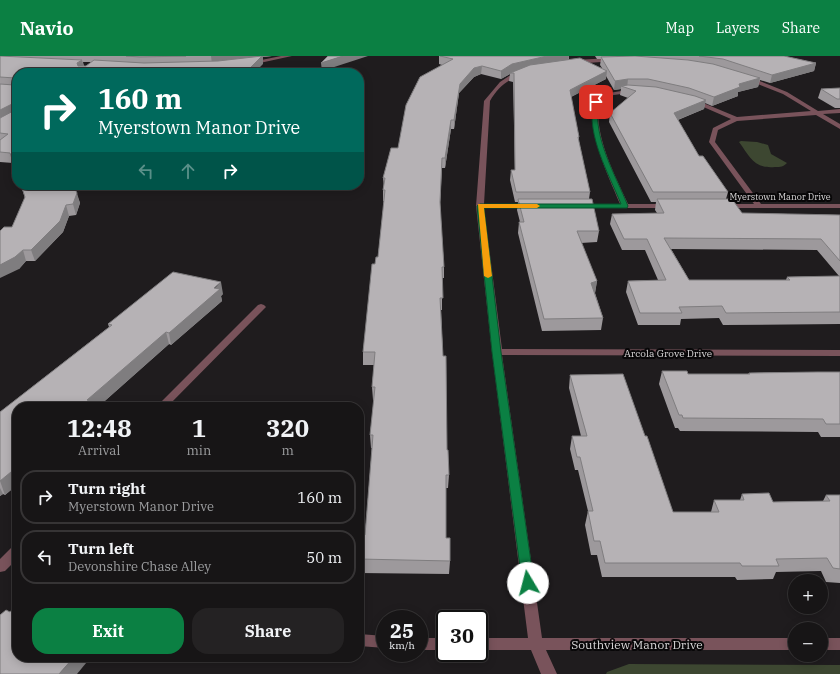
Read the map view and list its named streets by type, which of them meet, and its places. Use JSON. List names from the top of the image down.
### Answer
{
  "streets": {
    "street": ["Myerstown Manor Drive", "Arcola Grove Drive", "Southview Manor Drive"]
  },
  "page": {
    "header": "Navio",
    "nav": ["Map", "Layers", "Share"],
    "turn": ["160 m", "Myerstown Manor Drive"],
    "eta": [
      "12:48",
      "Arrival",
      "1",
      "min",
      "320",
      "m"
    ],
    "list": [
      {
        "name": "Turn right",
        "note": "Myerstown Manor Drive",
        "value": "160 m"
      },
      {
        "name": "Turn left",
        "note": "Devonshire Chase Alley",
        "value": "50 m"
      }
    ],
    "map_buttons": ["+", "−"],
    "buttons": ["Exit", "Share"],
    "speed": "25 km/h",
    "limit": "30"
  }
}
